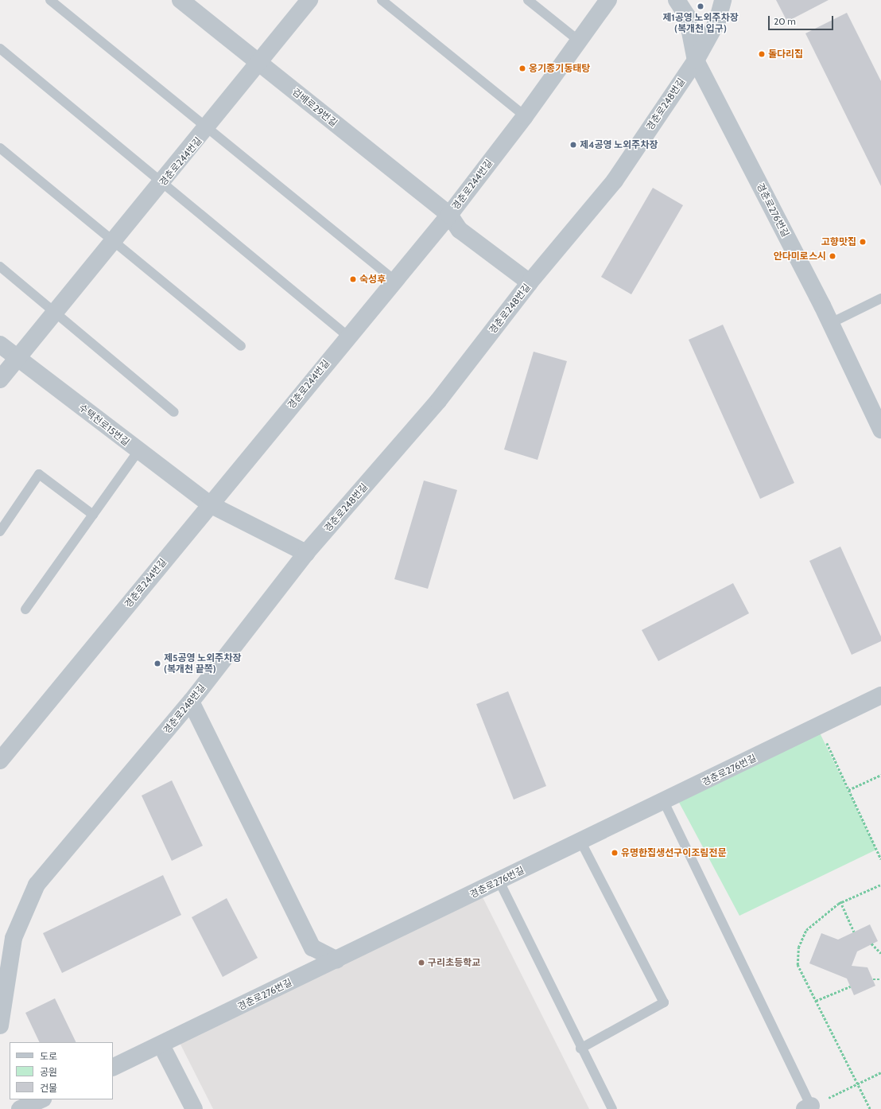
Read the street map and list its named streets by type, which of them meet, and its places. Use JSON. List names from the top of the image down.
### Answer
{
  "streets": {
    "street": [
      "경춘로248번길",
      "검배로29번길",
      "경춘로244번길",
      "경춘로276번길",
      "수택천로15번길"
    ]
  },
  "crossings": [
    ["경춘로248번길", "검배로29번길"],
    ["경춘로248번길", "경춘로276번길"],
    ["경춘로248번길", "수택천로15번길"],
    ["검배로29번길", "경춘로244번길"],
    ["경춘로244번길", "수택천로15번길"]
  ],
  "places": [
    "제1공영 노외주차장 (복개천 입구)",
    "돌다리집",
    "옹기종기동태탕",
    "제4공영 노외주차장",
    "고향맛집",
    "안다미로스시",
    "숙성후",
    "제5공영 노외주차장 (복개천 끝쪽)",
    "유명한집생선구이조림전문",
    "구리초등학교"
  ],
  "legend": ["도로", "공원", "건물"],
  "scale_bar": "20 m"
}
